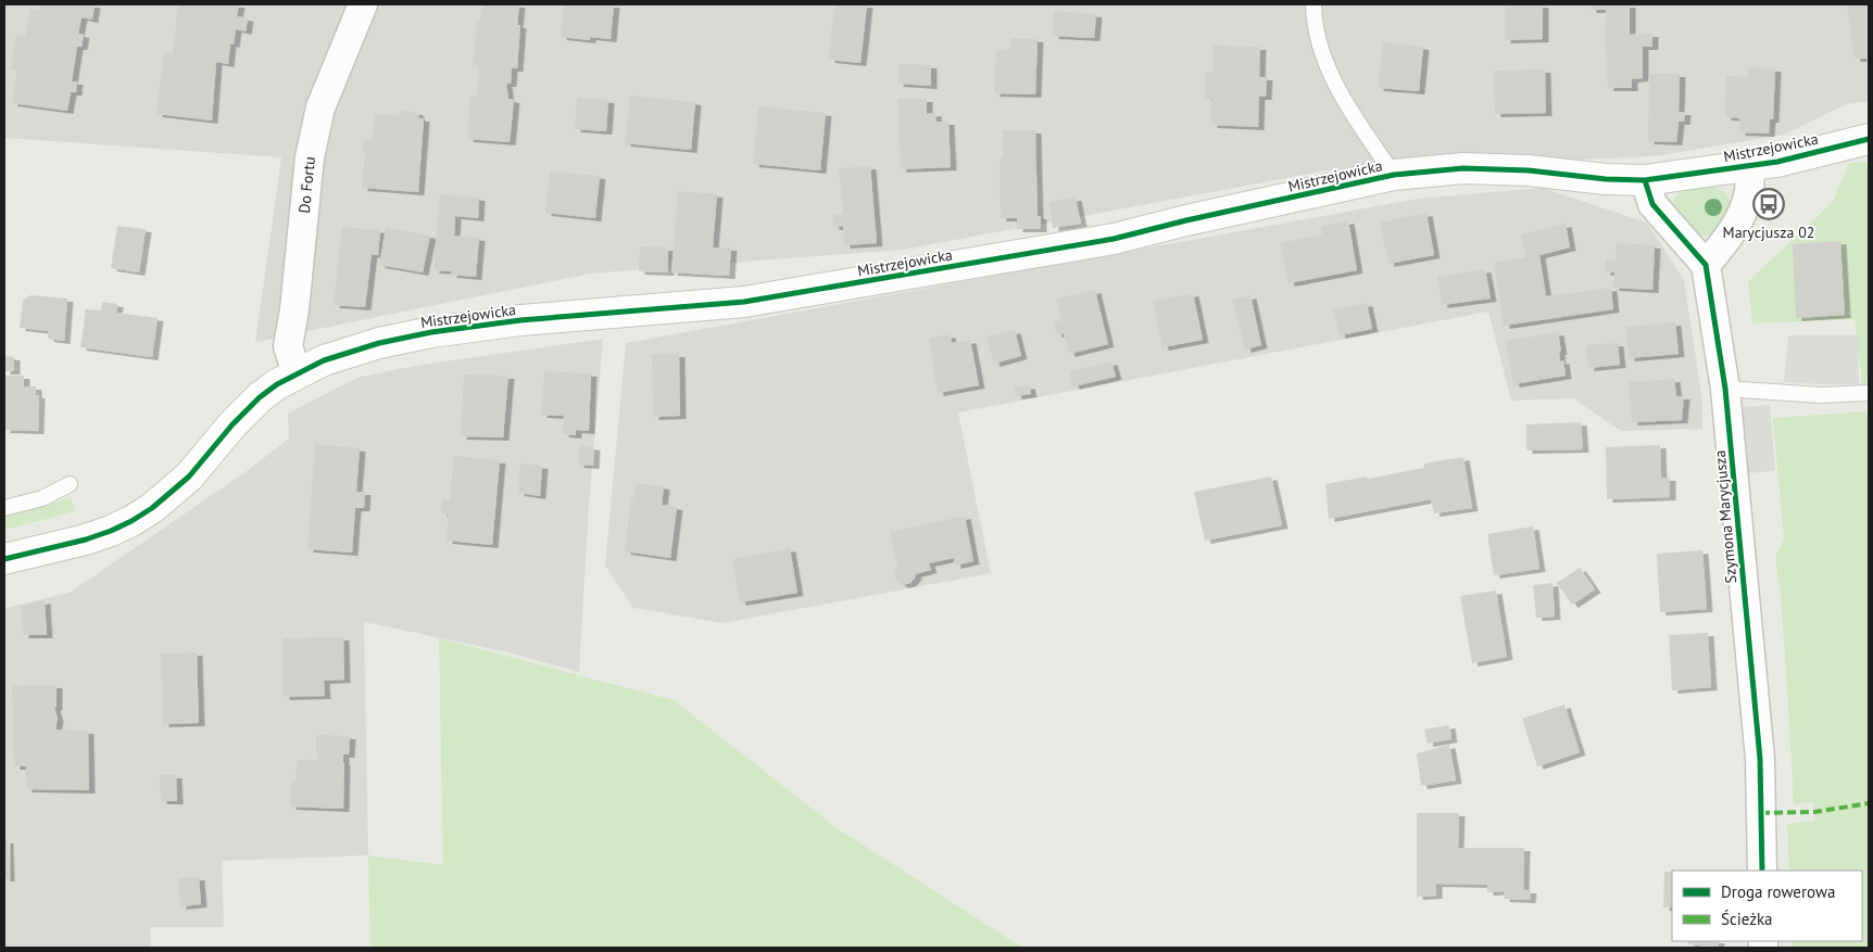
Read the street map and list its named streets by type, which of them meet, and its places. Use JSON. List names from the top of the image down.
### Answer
{
  "streets": {
    "street": ["Mistrzejowicka", "Do Fortu", "Szymona Marycjusza"]
  },
  "crossings": [
    ["Mistrzejowicka", "Do Fortu"]
  ],
  "places": {
    "bus stop": ["Marycjusza 02"]
  },
  "legend": ["Droga rowerowa", "Ścieżka"]
}
